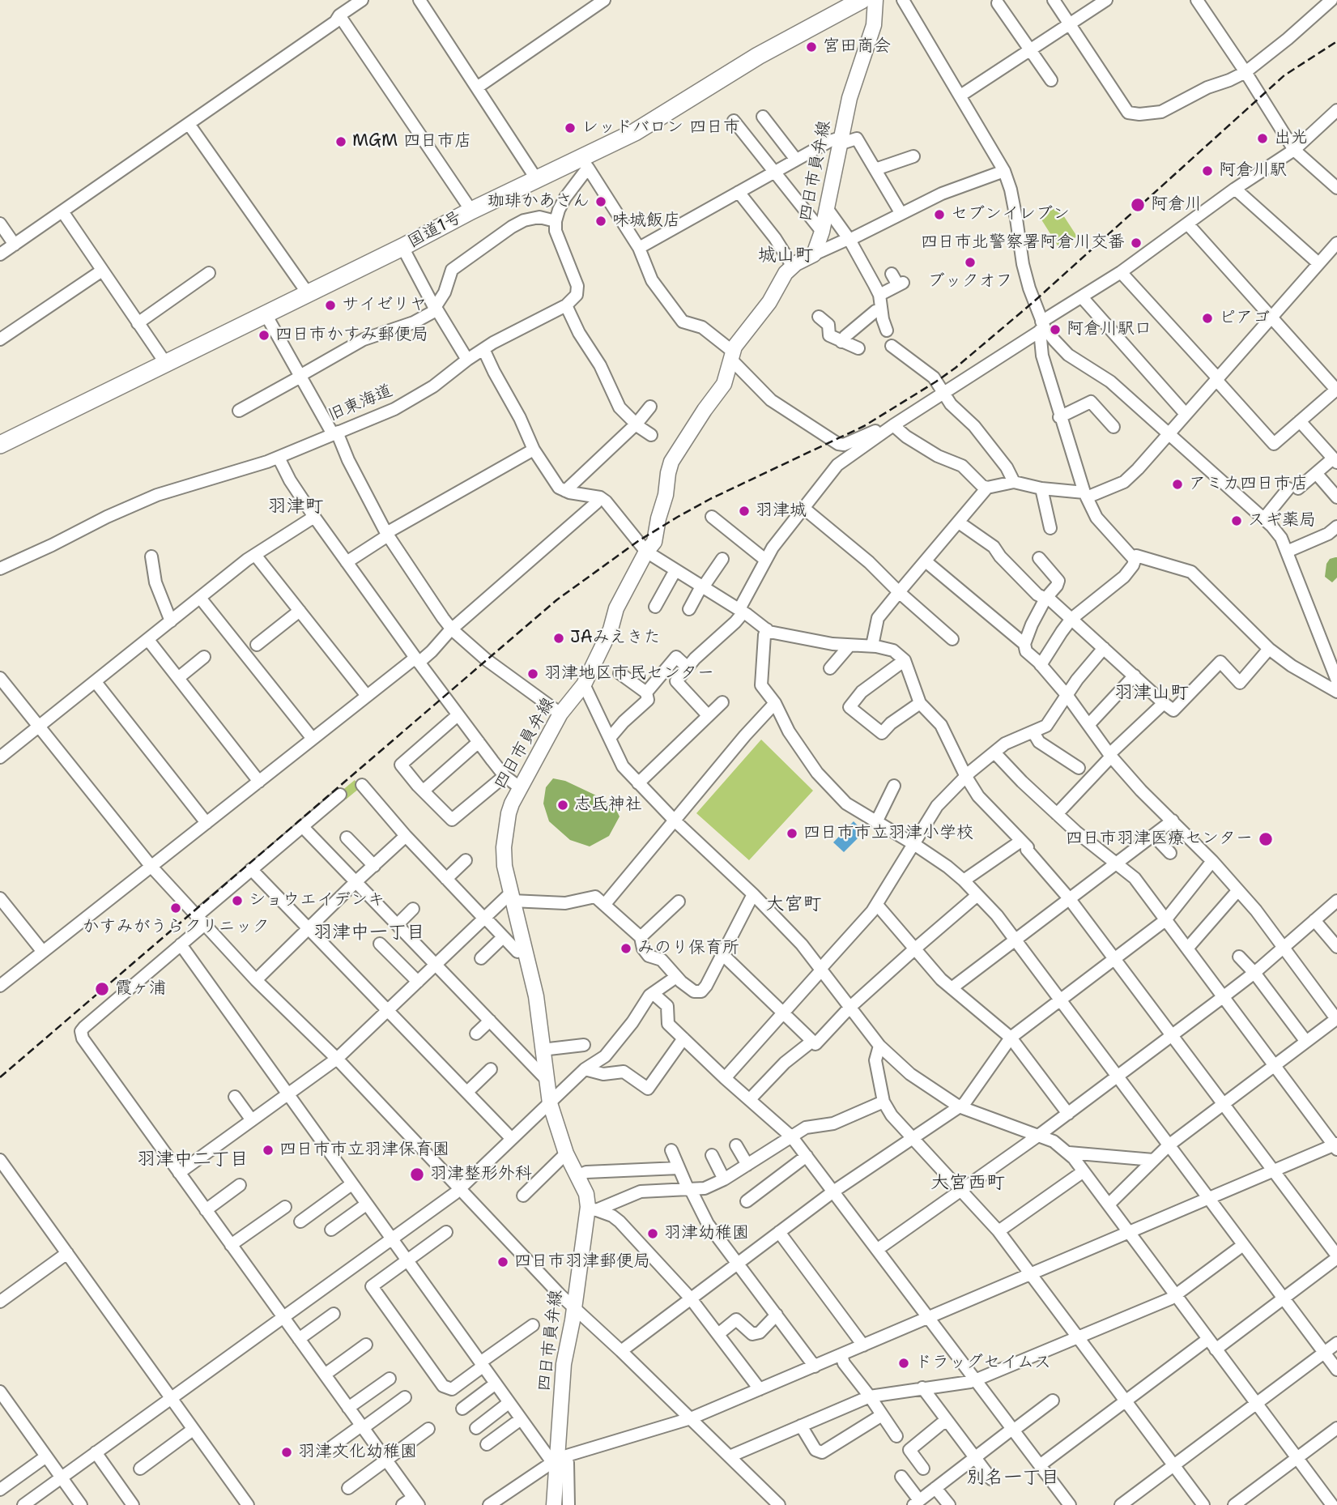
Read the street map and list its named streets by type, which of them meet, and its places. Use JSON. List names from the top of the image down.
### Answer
{
  "streets": {
    "highway": ["国道1号"],
    "main road": ["四日市員弁線"],
    "street": ["旧東海道"]
  },
  "districts": [
    "城山町",
    "羽津町",
    "羽津山町",
    "大宮町",
    "羽津中一丁目",
    "羽津中二丁目",
    "大宮西町",
    "別名一丁目"
  ],
  "places": [
    "宮田商会",
    "レッドバロン 四日市",
    "出光",
    "MGM 四日市店",
    "阿倉川駅",
    "珈琲かあさん",
    "阿倉川",
    "セブンイレブン",
    "味城飯店",
    "四日市北警察署阿倉川交番",
    "ブックオフ",
    "サイゼリヤ",
    "ピアゴ",
    "阿倉川駅口",
    "四日市かすみ郵便局",
    "アミカ四日市店",
    "羽津城",
    "スギ薬局",
    "JAみえきた",
    "羽津地区市民センター",
    "志氐神社",
    "四日市市立羽津小学校",
    "四日市羽津医療センター",
    "ショウエイデンキ",
    "かすみがうらクリニック",
    "みのり保育所",
    "霞ヶ浦",
    "四日市市立羽津保育園",
    "羽津整形外科",
    "羽津幼稚園",
    "四日市羽津郵便局",
    "ドラッグセイムス",
    "羽津文化幼稚園"
  ]
}
